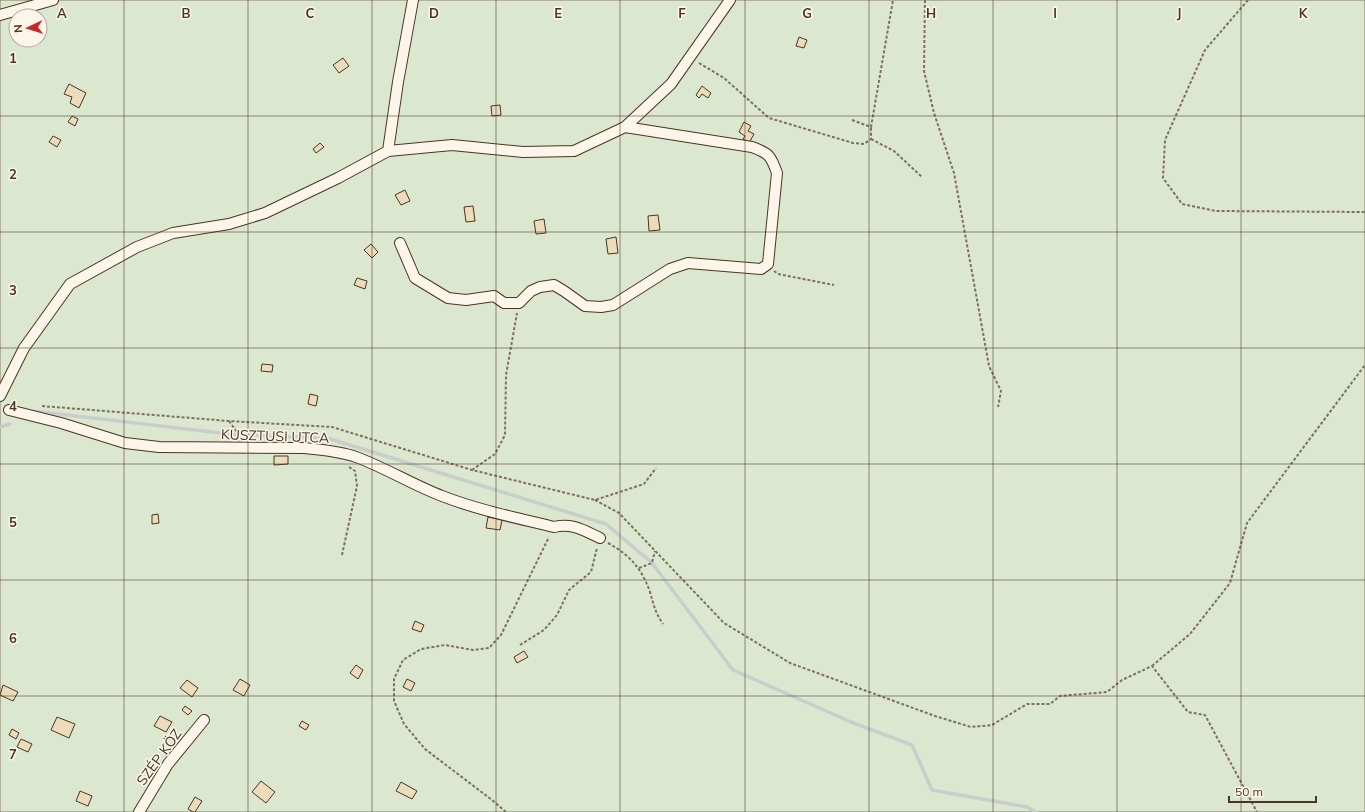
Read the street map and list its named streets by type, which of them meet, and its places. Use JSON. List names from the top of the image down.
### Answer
{
  "streets": {
    "street": ["KUSZTUSI UTCA", "SZÉP KÖZ"]
  },
  "scale_bar": "50 m",
  "north": "left",
  "grid": {
    "columns": [
      "A",
      "B",
      "C",
      "D",
      "E",
      "F",
      "G",
      "H",
      "I",
      "J",
      "K"
    ],
    "rows": [
      "1",
      "2",
      "3",
      "4",
      "5",
      "6",
      "7"
    ]
  }
}
